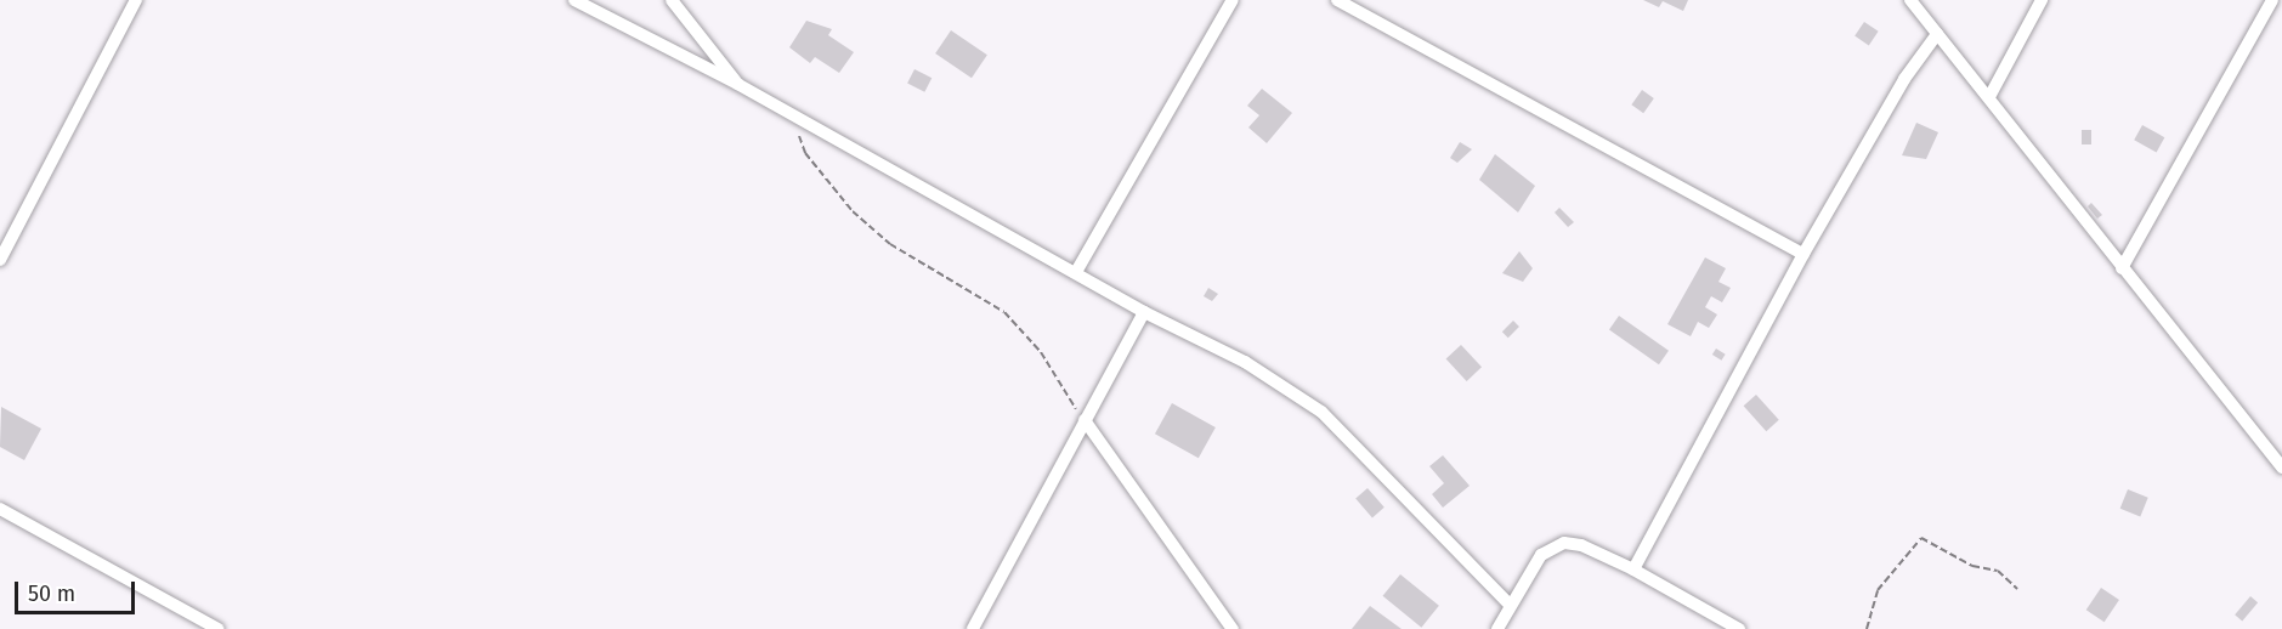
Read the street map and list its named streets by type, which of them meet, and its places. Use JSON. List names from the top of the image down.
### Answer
{
  "scale_bar": "50 m"
}
